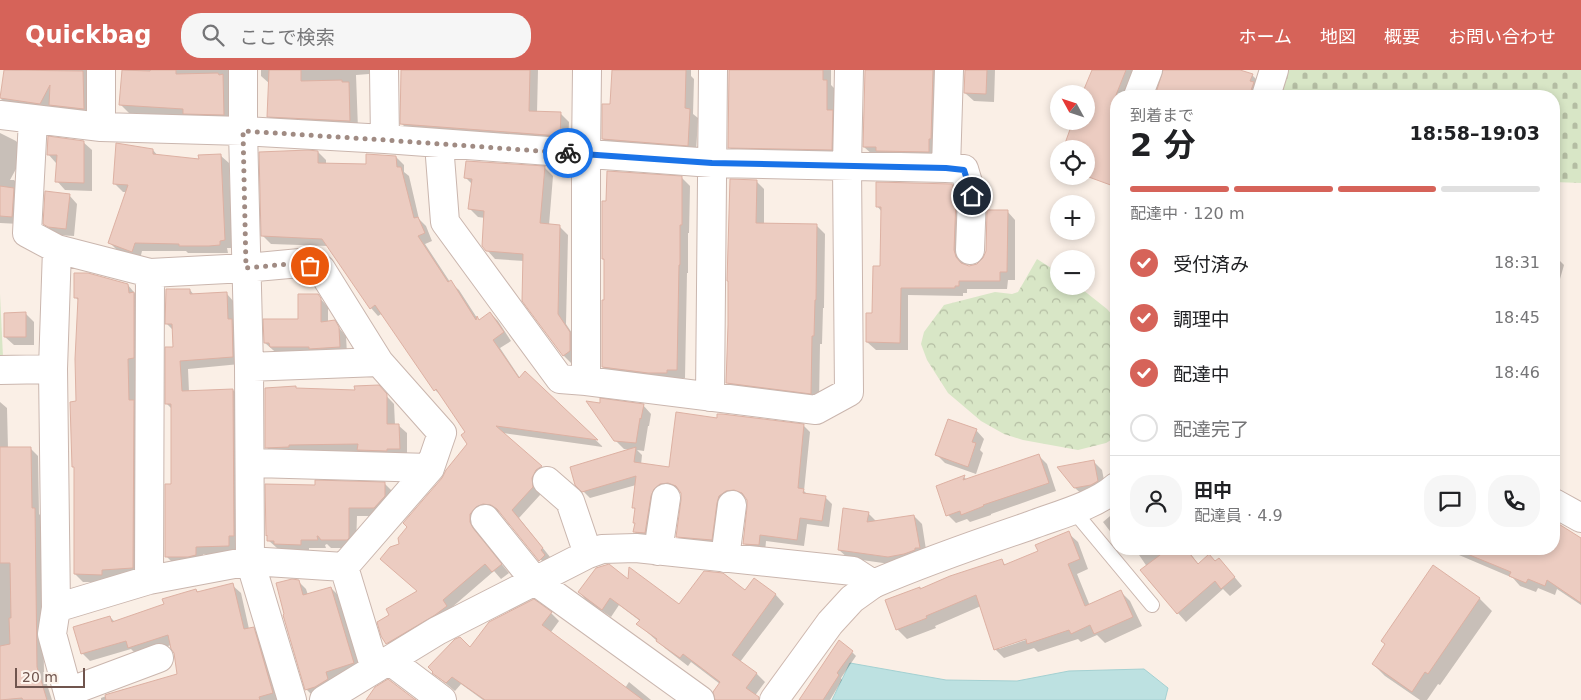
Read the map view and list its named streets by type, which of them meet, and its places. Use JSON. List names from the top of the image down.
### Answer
{
  "scale_bar": "20 m",
  "north": "top left",
  "page": {
    "header": "Quickbag",
    "search": "ここで検索",
    "nav": [
      "ホーム",
      "地図",
      "概要",
      "お問い合わせ"
    ],
    "map_buttons": ["+", "−"],
    "heading": ["2 分", "到着まで", "18:58–19:03"],
    "panel": ["田中", "配達員 · 4.9"],
    "bar": "配達中 · 120 m",
    "list": [
      ["受付済み", "18:31"],
      ["調理中", "18:45"],
      ["配達中", "18:46"],
      "配達完了"
    ],
    "scale": "20 m"
  }
}
